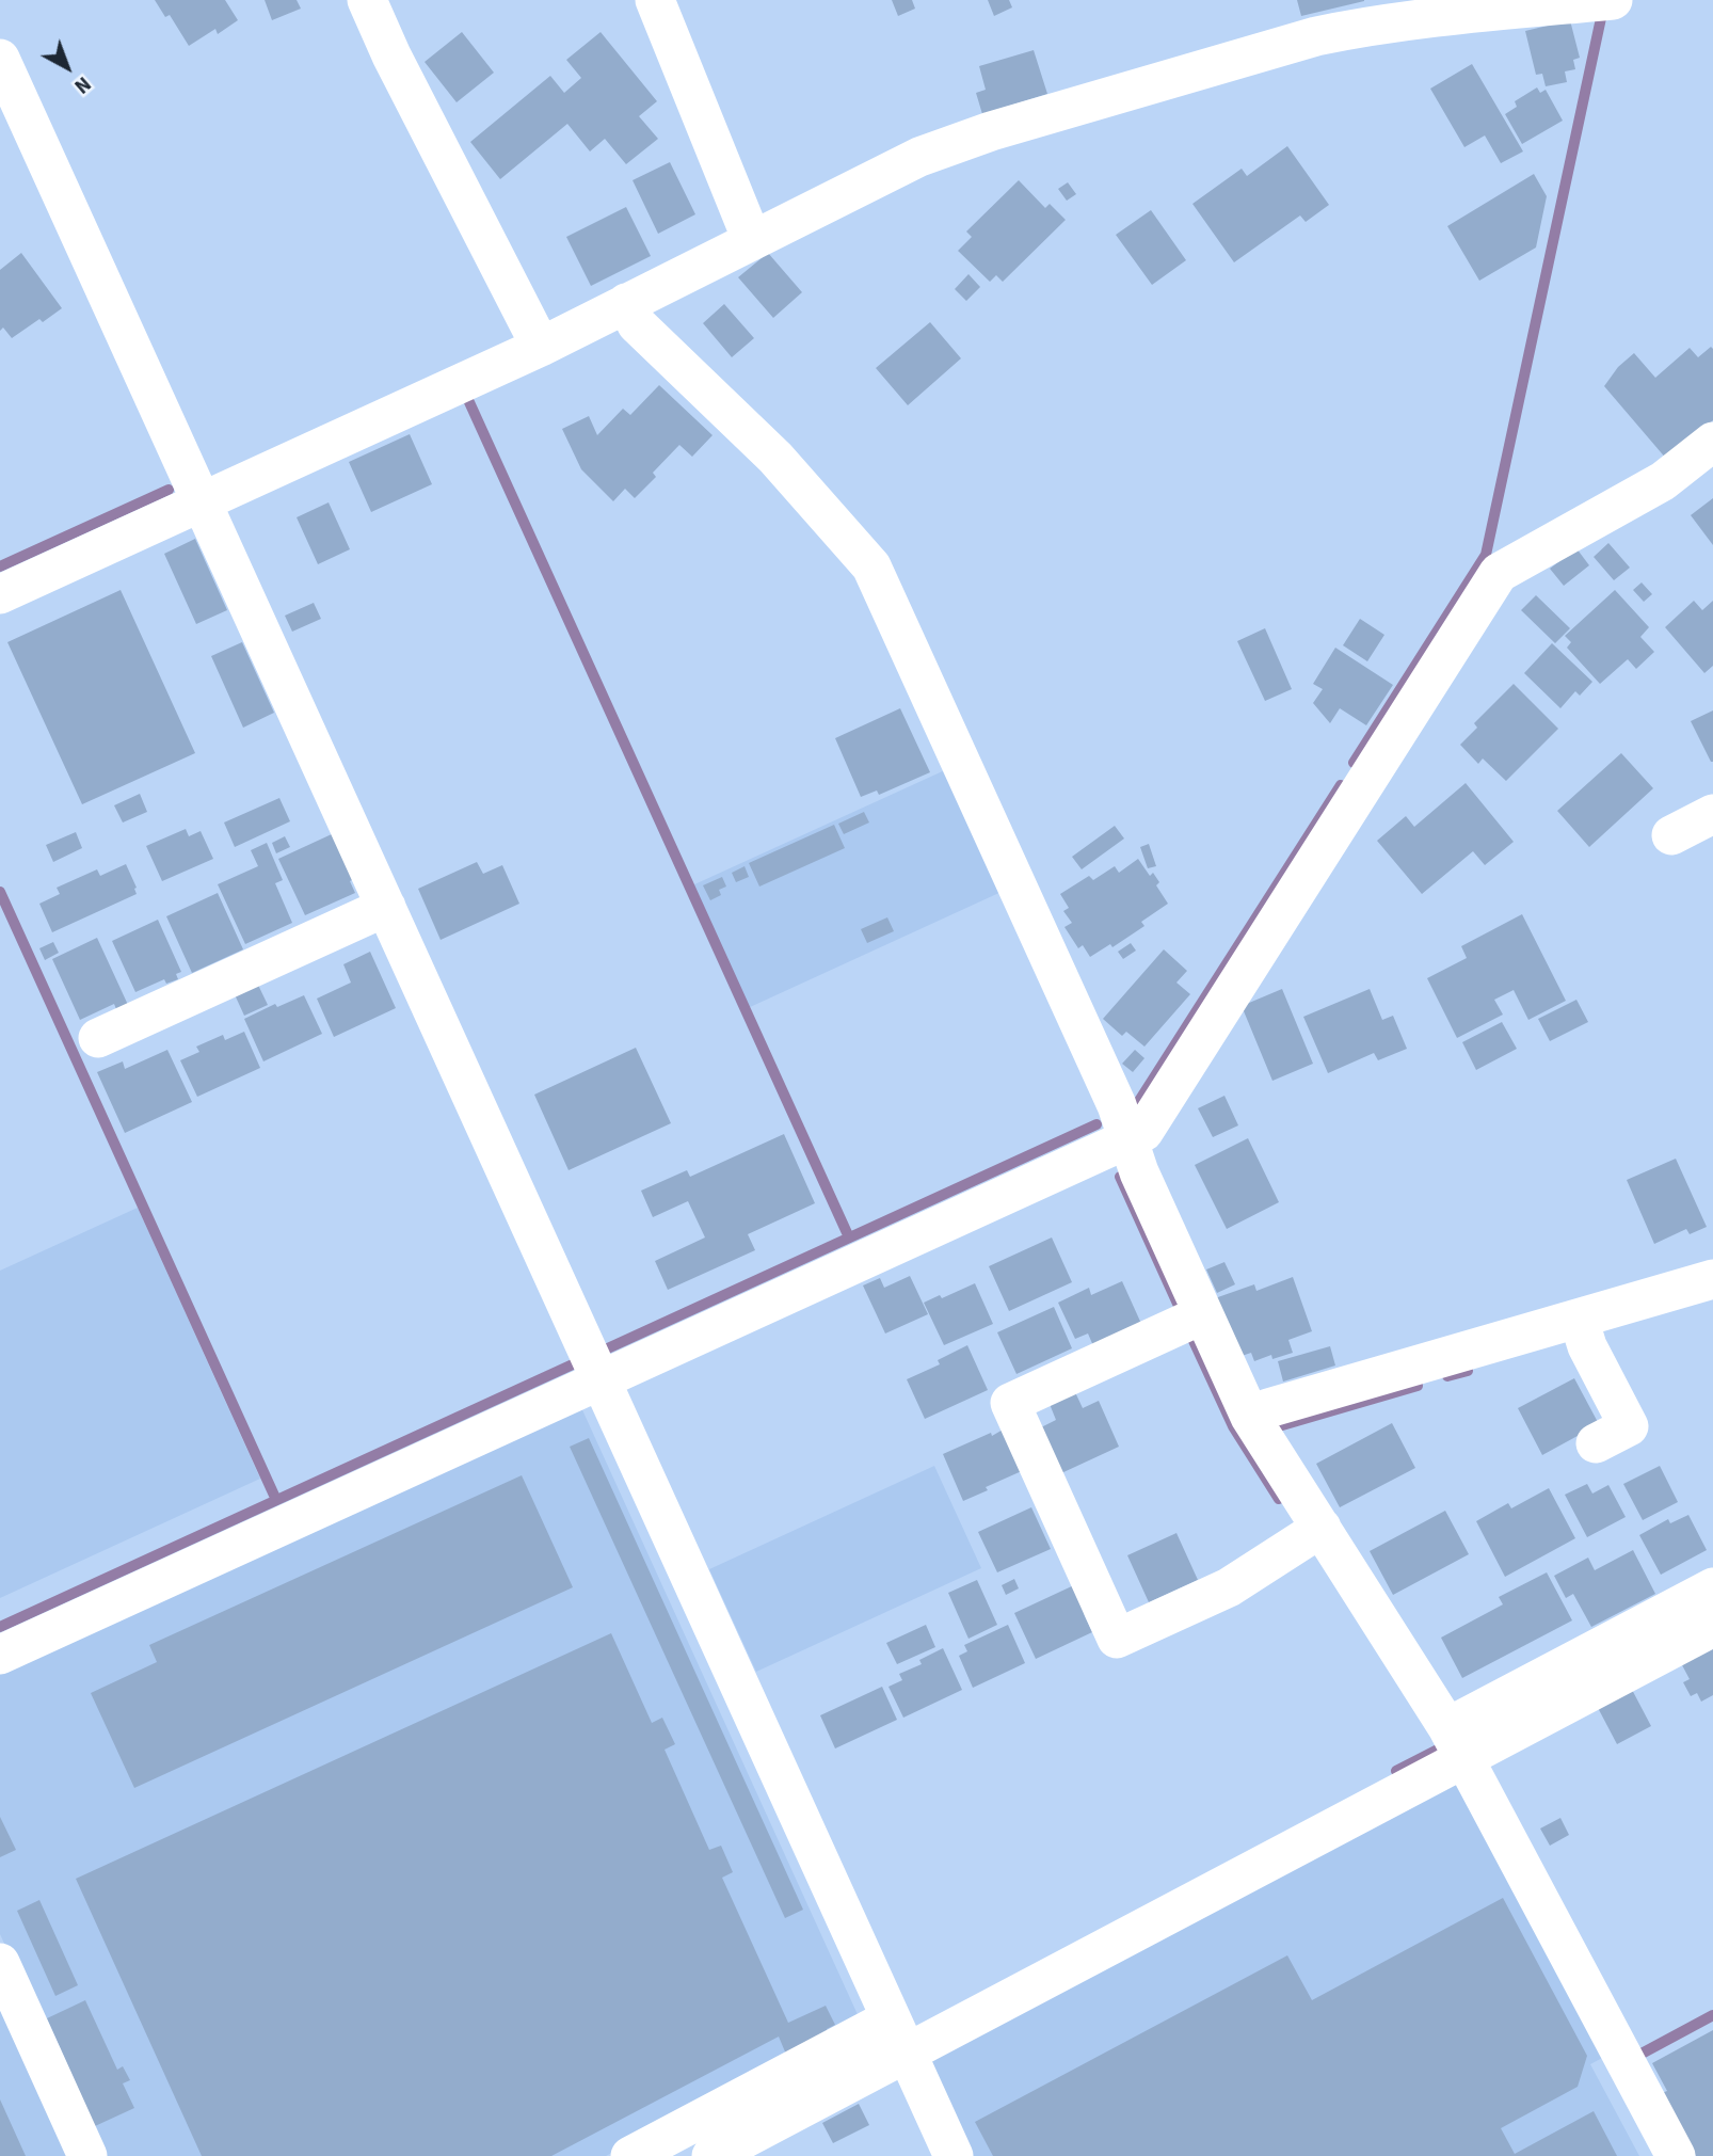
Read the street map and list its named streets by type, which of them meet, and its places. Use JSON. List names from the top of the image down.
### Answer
{
  "north": "bottom right"
}
